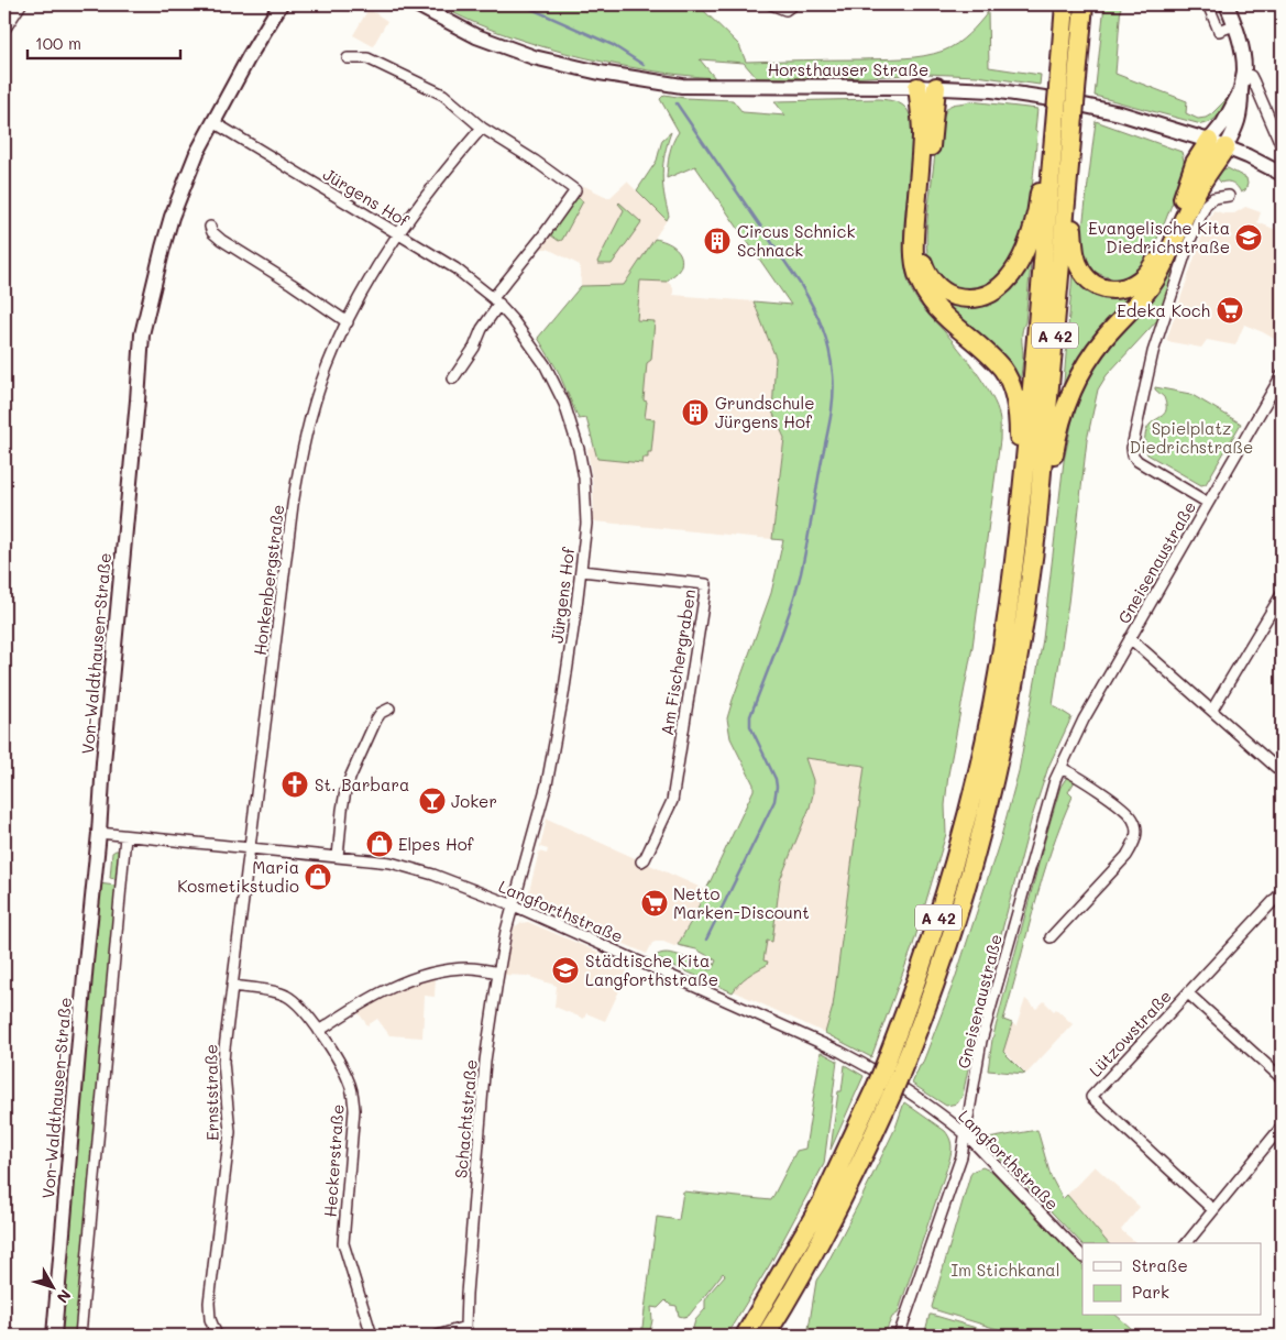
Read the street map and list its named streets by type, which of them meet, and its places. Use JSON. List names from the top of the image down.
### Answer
{
  "streets": {
    "highway": ["A 42"],
    "street": [
      "Horsthauser Straße",
      "Jürgens Hof",
      "Gneisenaustraße",
      "Honkenbergstraße",
      "Von-Waldthausen-Straße",
      "Am Fischergraben",
      "Langforthstraße",
      "Lützowstraße",
      "Ernststraße",
      "Schachtstraße",
      "Heckerstraße"
    ]
  },
  "crossings": [
    ["Jürgens Hof", "Honkenbergstraße"],
    ["Jürgens Hof", "Von-Waldthausen-Straße"],
    ["Jürgens Hof", "Am Fischergraben"],
    ["Jürgens Hof", "Langforthstraße"],
    ["Jürgens Hof", "Schachtstraße"],
    ["Gneisenaustraße", "Langforthstraße"],
    ["Honkenbergstraße", "Langforthstraße"],
    ["Honkenbergstraße", "Ernststraße"],
    ["Von-Waldthausen-Straße", "Langforthstraße"],
    ["Langforthstraße", "Ernststraße"],
    ["Langforthstraße", "Schachtstraße"],
    ["Ernststraße", "Heckerstraße"]
  ],
  "parks": ["Spielplatz Diedrichstraße", "Im Stichkanal"],
  "places": {
    "school or university": ["Evangelische Kita Diedrichstraße", "Städtische Kita Langforthstraße"],
    "building": ["Circus Schnick Schnack", "Grundschule Jürgens Hof"],
    "supermarket": ["Edeka Koch", "Netto Marken-Discount"],
    "church": ["St. Barbara"],
    "bar": ["Joker"],
    "shop": ["Elpes Hof", "Maria Kosmetikstudio"]
  },
  "legend": ["Straße", "Park"],
  "scale_bar": "100 m",
  "north": "bottom right"
}
